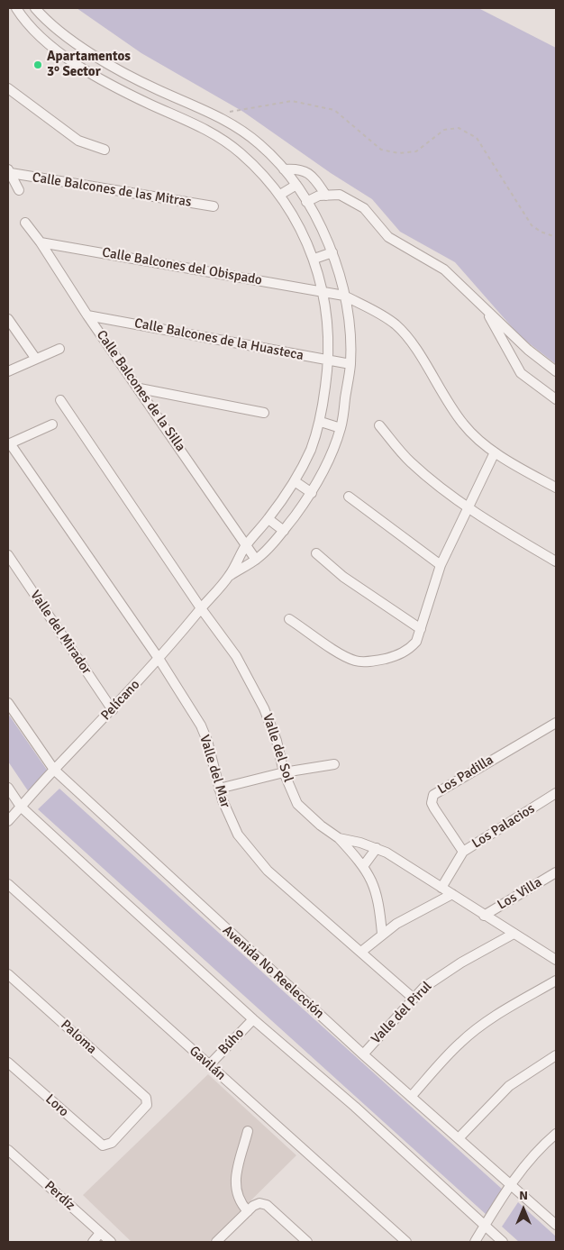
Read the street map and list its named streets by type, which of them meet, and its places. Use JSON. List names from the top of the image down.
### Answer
{
  "streets": {
    "street": [
      "Calle Balcones de las Mitras",
      "Calle Balcones del Obispado",
      "Calle Balcones de la Huasteca",
      "Calle Balcones de la Silla",
      "Valle del Mirador",
      "Pelícano",
      "Valle del Sol",
      "Valle del Mar",
      "Los Padilla",
      "Los Palacios",
      "Los Villa",
      "Avenida No Reelección",
      "Valle del Pirul",
      "Paloma",
      "Búho",
      "Gavilán",
      "Loro",
      "Perdíz"
    ]
  },
  "crossings": [
    ["Calle Balcones del Obispado", "Calle Balcones de la Silla"],
    ["Calle Balcones de la Huasteca", "Calle Balcones de la Silla"],
    ["Calle Balcones de la Silla", "Pelícano"],
    ["Valle del Mirador", "Pelícano"],
    ["Pelícano", "Valle del Sol"],
    ["Pelícano", "Valle del Mar"],
    ["Pelícano", "Avenida No Reelección"],
    ["Valle del Sol", "Los Palacios"],
    ["Valle del Sol", "Los Villa"],
    ["Valle del Sol", "Valle del Pirul"],
    ["Valle del Mar", "Valle del Pirul"],
    ["Los Padilla", "Los Palacios"],
    ["Avenida No Reelección", "Valle del Pirul"],
    ["Paloma", "Loro"],
    ["Búho", "Gavilán"]
  ],
  "places": ["Apartamentos 3° Sector"],
  "north": "top"
}
